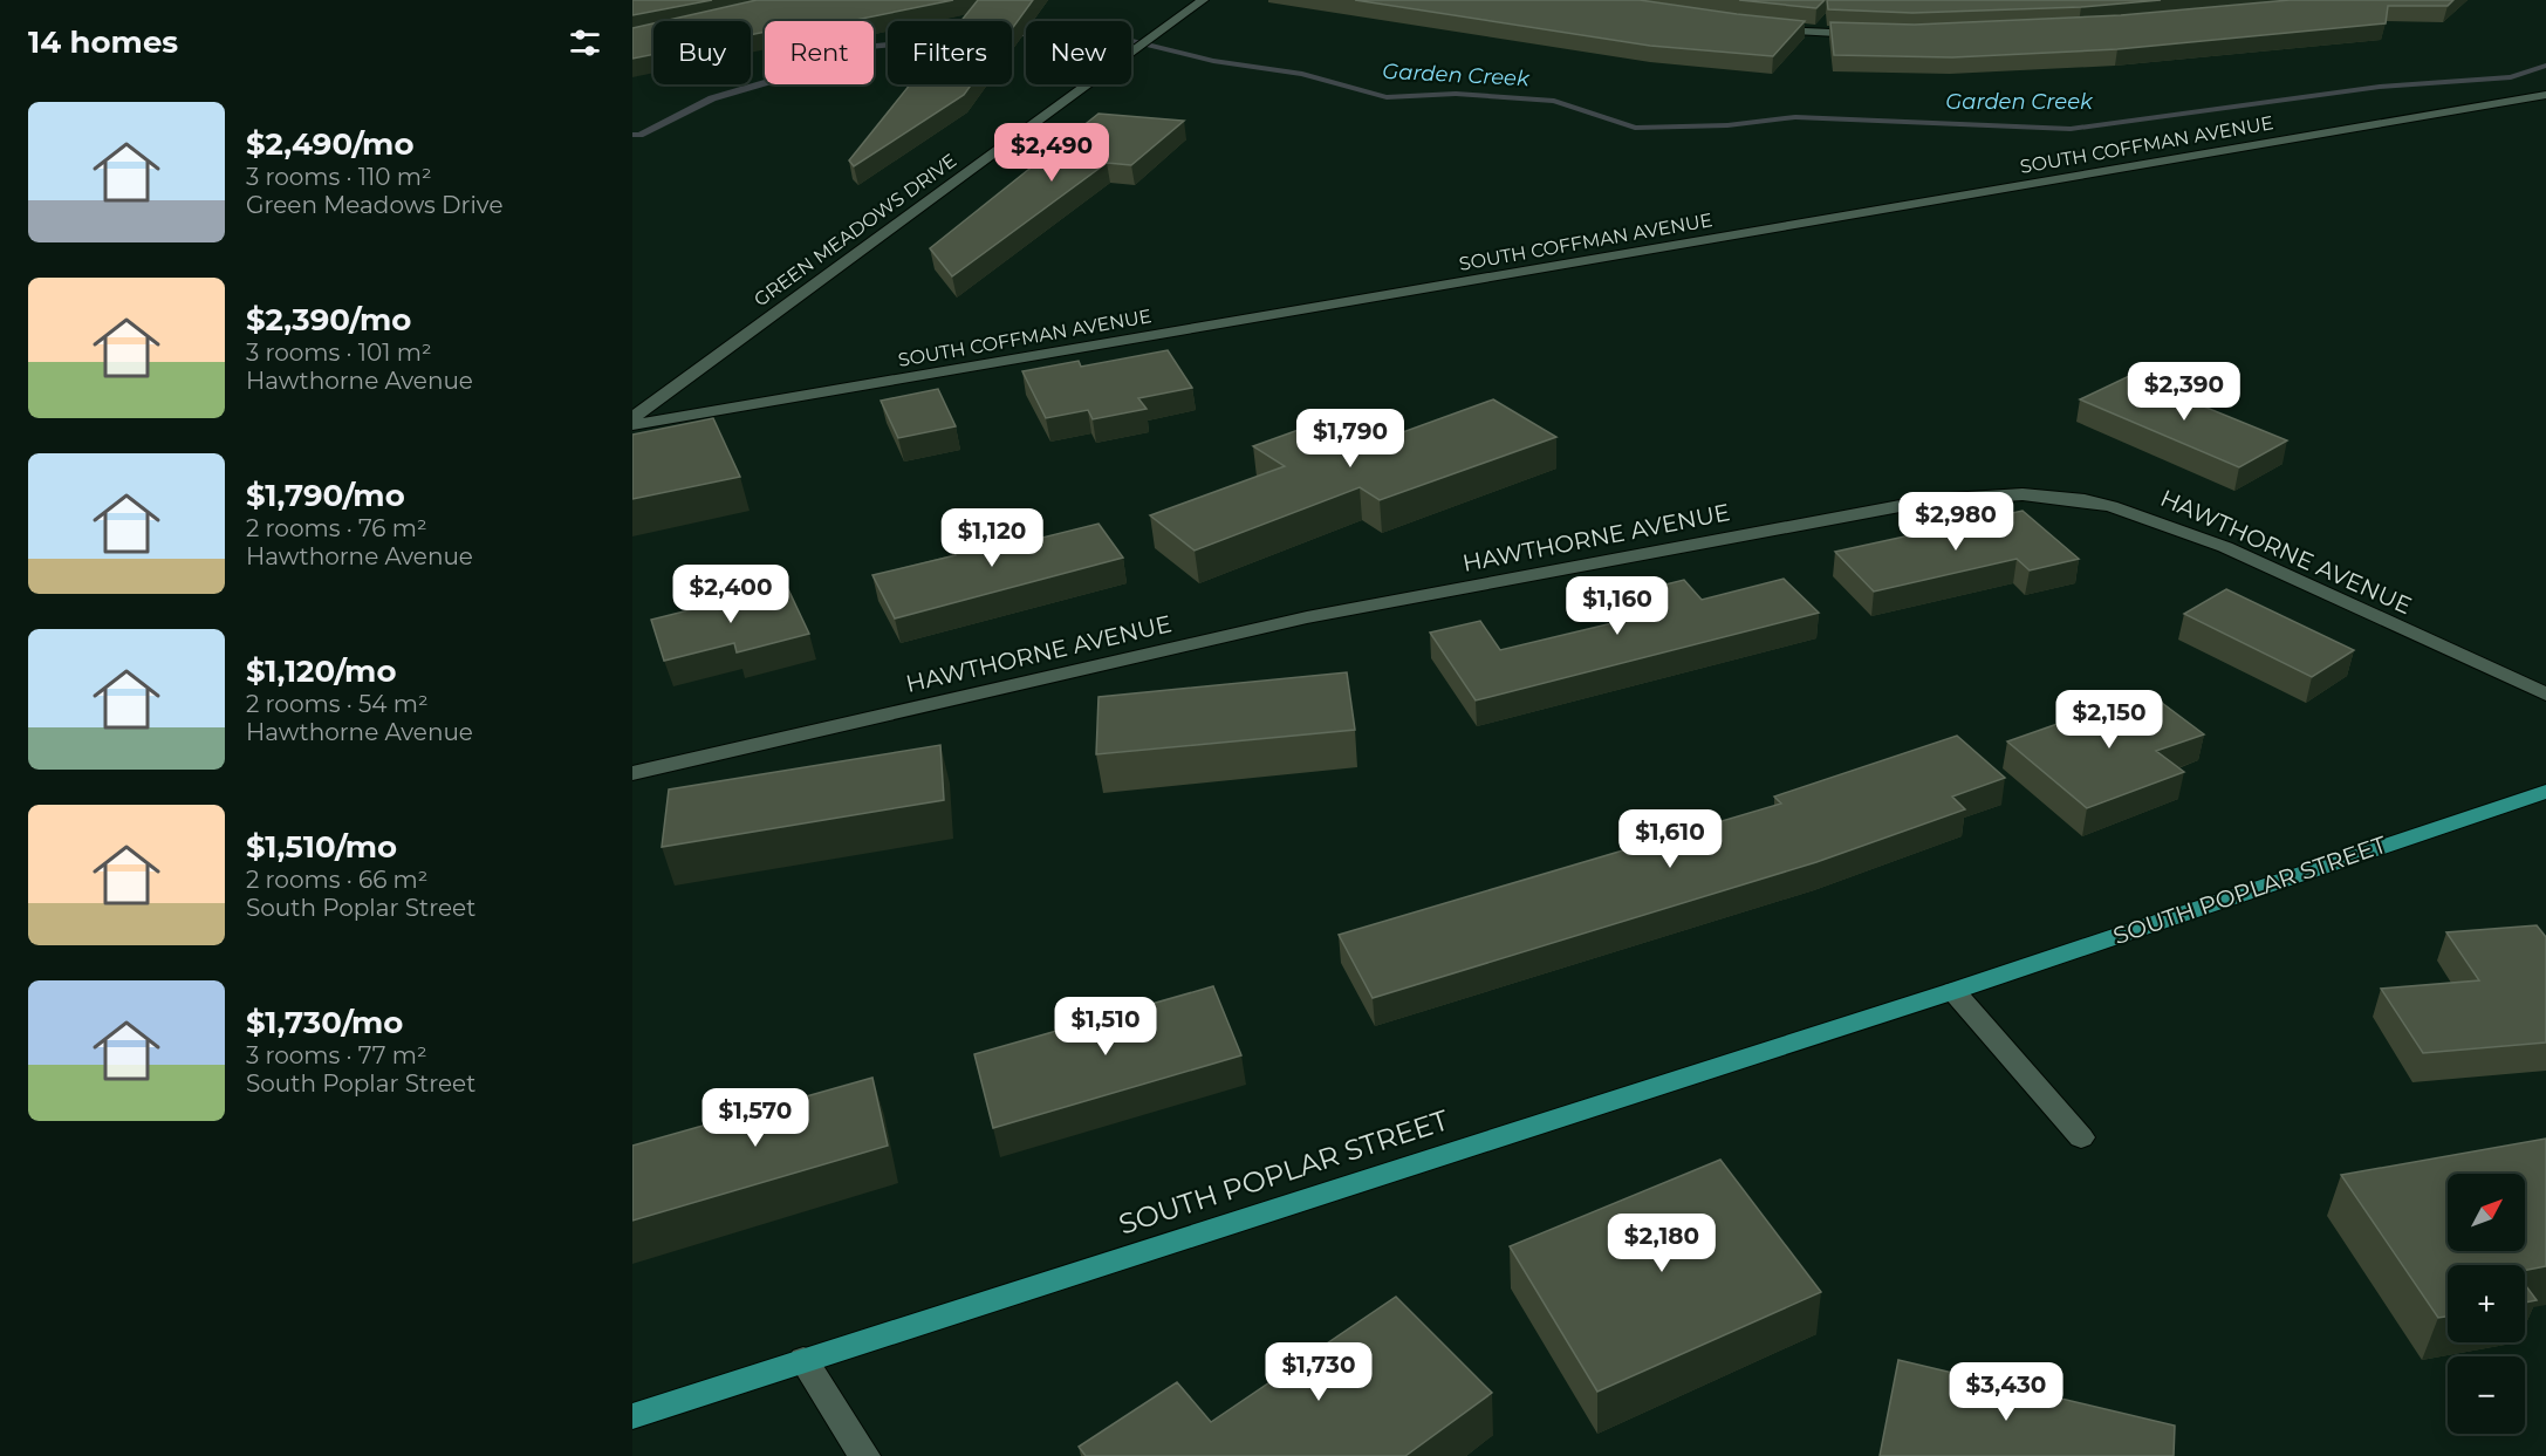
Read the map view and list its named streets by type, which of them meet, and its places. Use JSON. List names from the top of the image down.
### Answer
{
  "streets": {
    "main road": ["SOUTH POPLAR STREET"],
    "street": ["SOUTH COFFMAN AVENUE", "GREEN MEADOWS DRIVE", "HAWTHORNE AVENUE"]
  },
  "water": ["Garden Creek"],
  "north": "top right",
  "page": {
    "heading": "14 homes",
    "chip": [
      "Buy",
      "Rent",
      "Filters",
      "New"
    ],
    "list": [
      {
        "name": "$2,490/mo",
        "note": "3 rooms · 110 m² · Green Meadows Drive"
      },
      {
        "name": "$2,390/mo",
        "note": "3 rooms · 101 m² · Hawthorne Avenue"
      },
      {
        "name": "$1,790/mo",
        "note": "2 rooms · 76 m² · Hawthorne Avenue"
      },
      {
        "name": "$1,120/mo",
        "note": "2 rooms · 54 m² · Hawthorne Avenue"
      },
      {
        "name": "$1,510/mo",
        "note": "2 rooms · 66 m² · South Poplar Street"
      },
      {
        "name": "$1,730/mo",
        "note": "3 rooms · 77 m² · South Poplar Street"
      }
    ],
    "price": [
      "$2,490",
      "$2,390",
      "$1,790",
      "$2,980",
      "$1,120",
      "$2,400",
      "$1,160",
      "$2,150",
      "$1,610",
      "$1,510",
      "$1,570",
      "$2,180",
      "$1,730",
      "$3,430"
    ],
    "map_buttons": ["+", "−"]
  }
}
